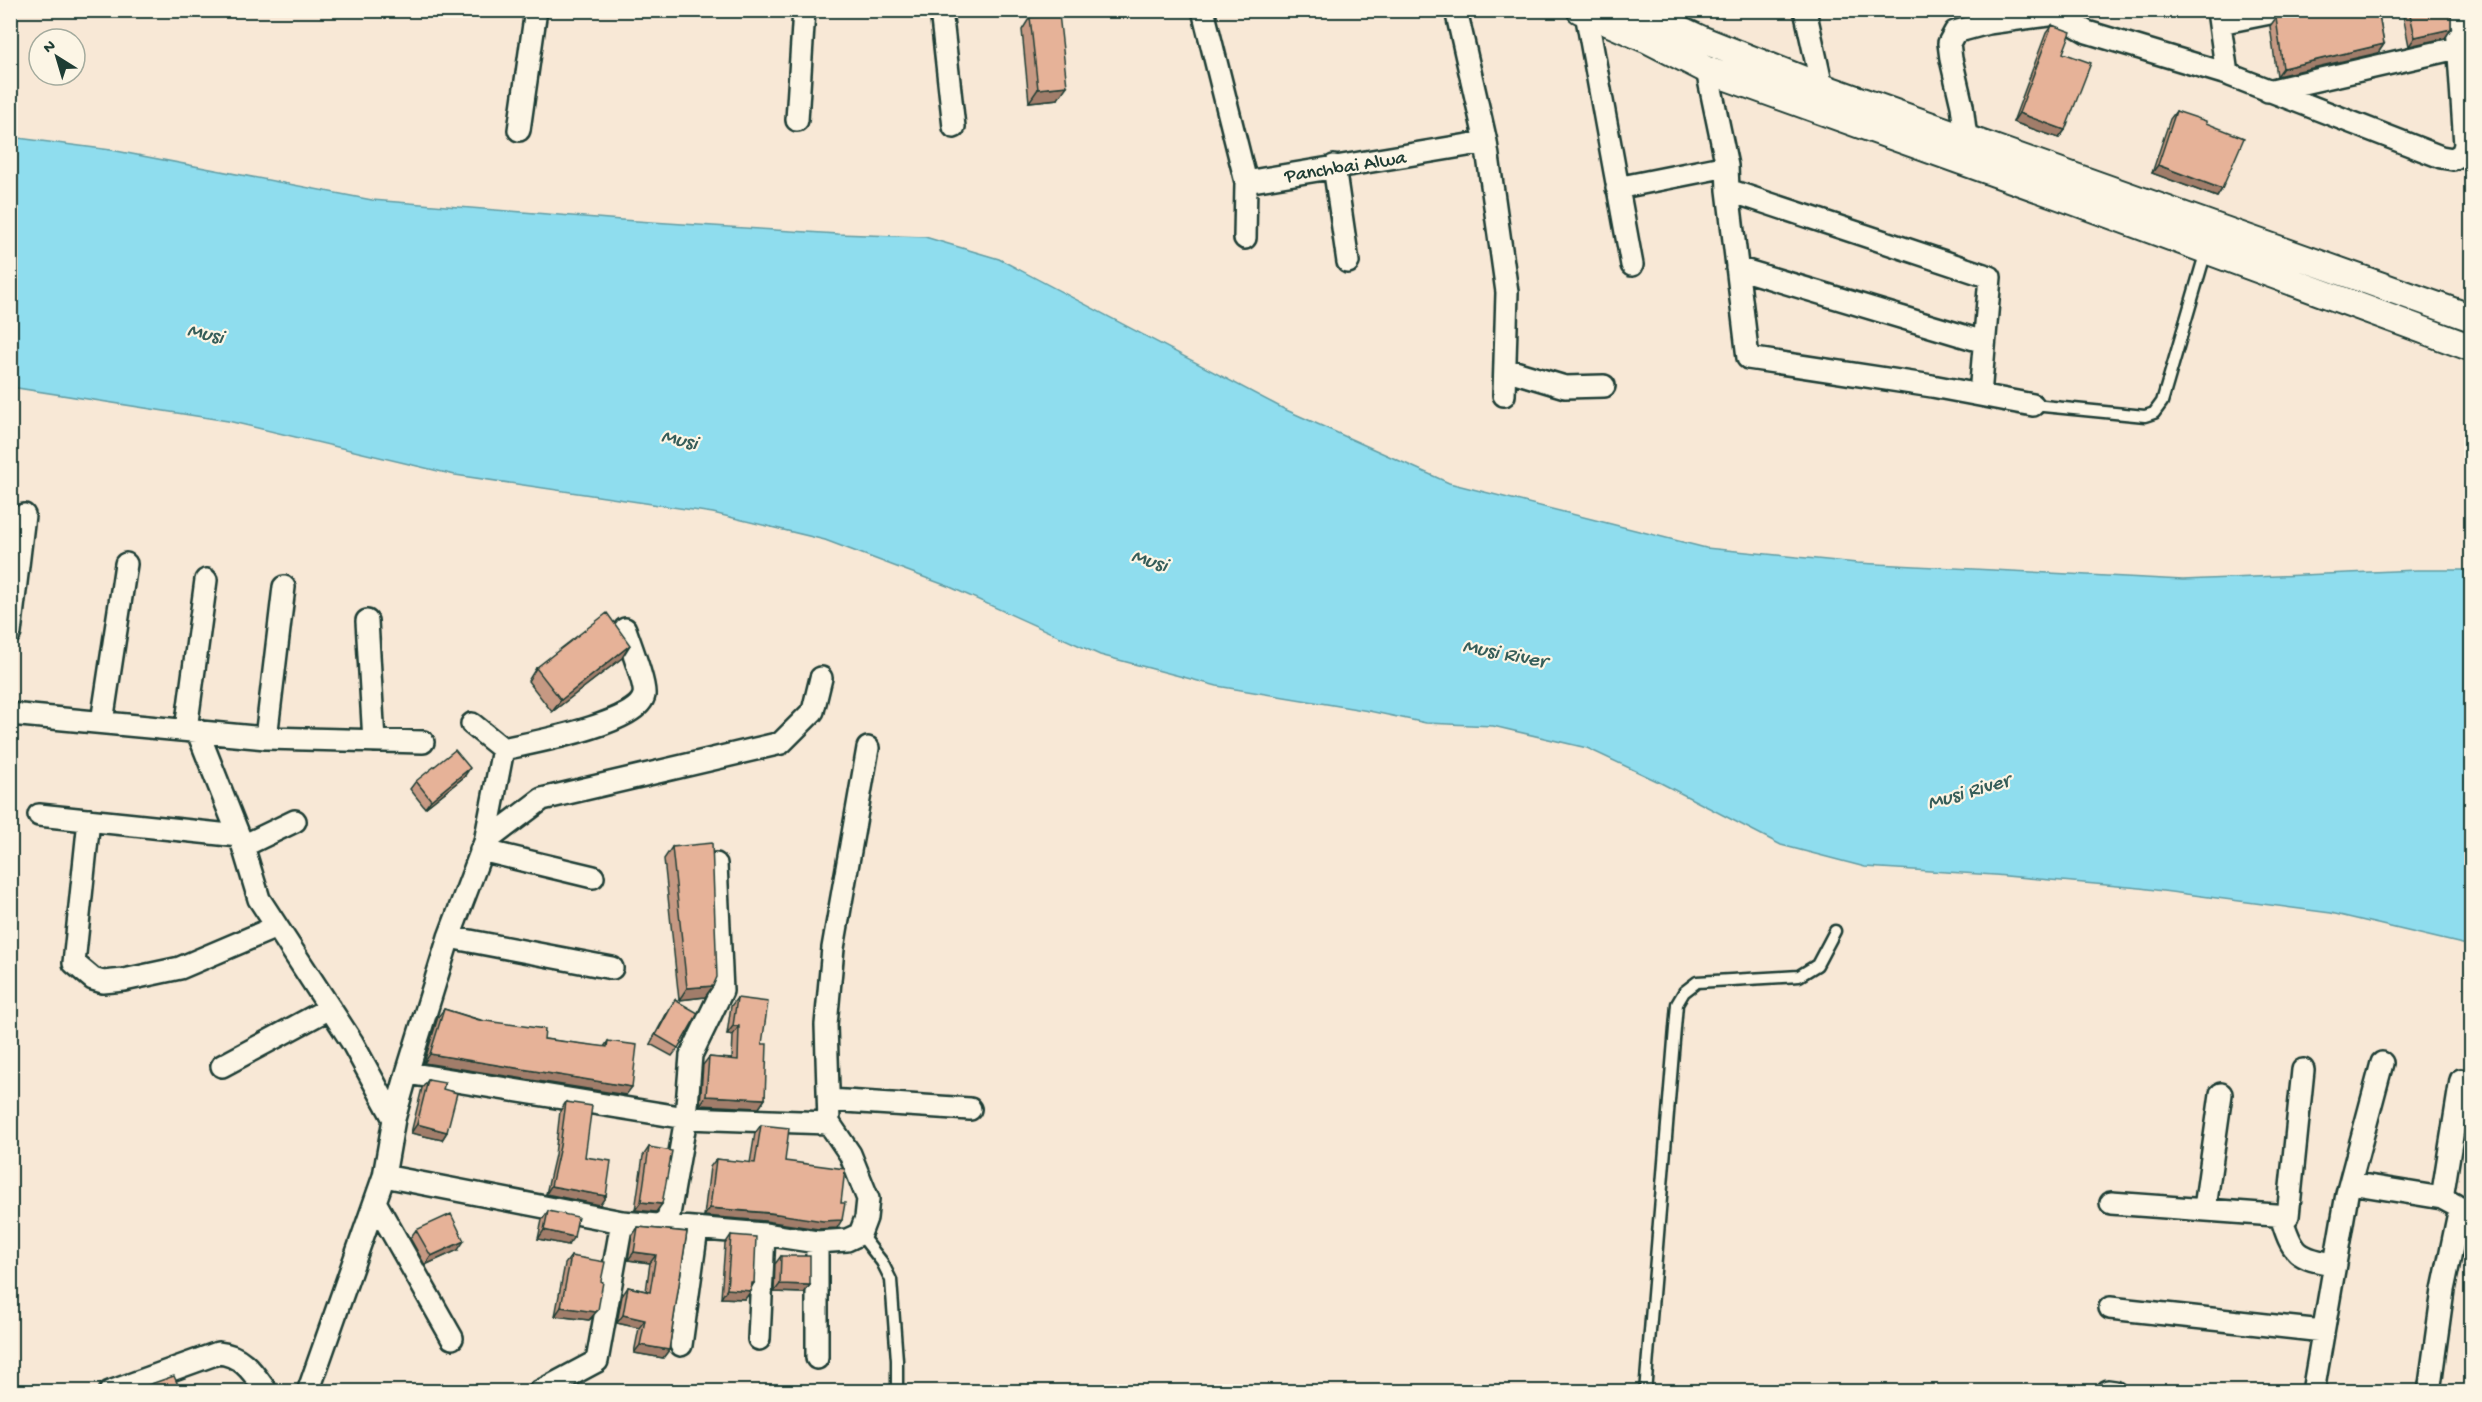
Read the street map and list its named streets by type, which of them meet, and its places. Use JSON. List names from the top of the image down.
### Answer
{
  "streets": {
    "street": ["Panchbai Alwa"]
  },
  "water": ["Musi", "Musi River"],
  "north": "top left"
}
